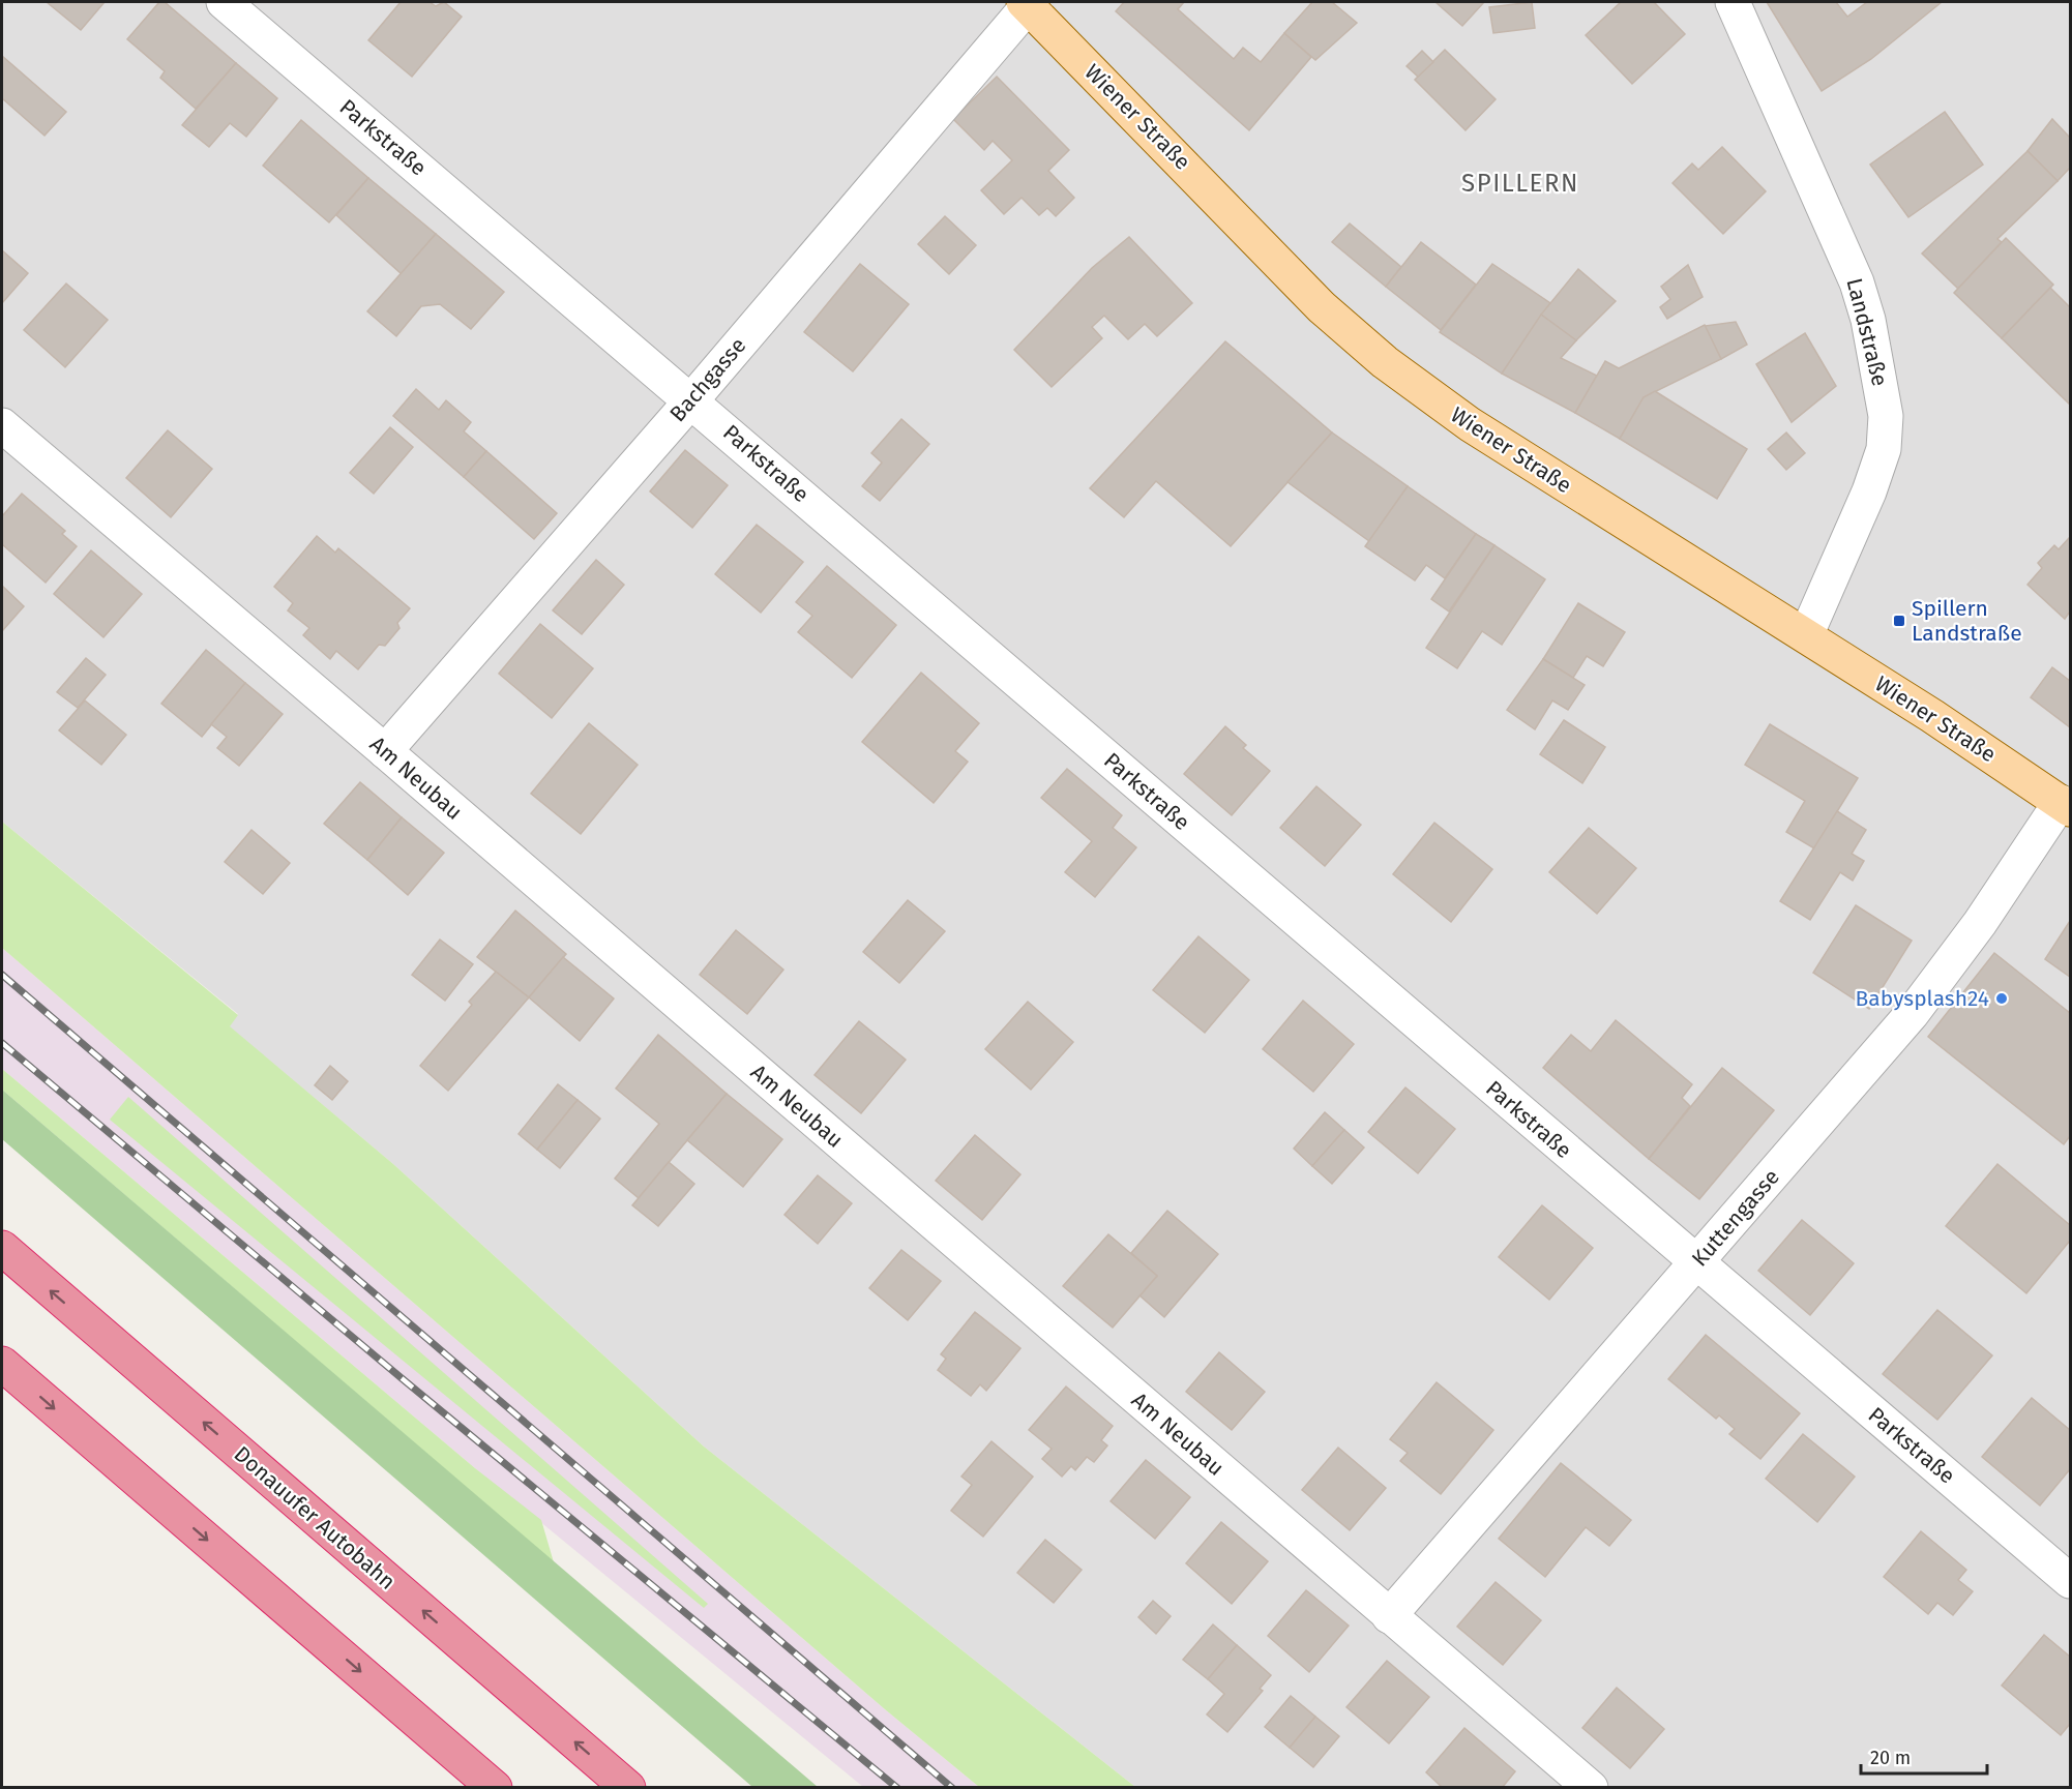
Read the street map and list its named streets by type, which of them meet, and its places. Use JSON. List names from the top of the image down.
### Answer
{
  "streets": {
    "highway": ["Donauufer Autobahn"],
    "main road": ["Wiener Straße"],
    "street": [
      "Parkstraße",
      "Landstraße",
      "Bachgasse",
      "Am Neubau",
      "Kuttengasse"
    ]
  },
  "crossings": [
    ["Wiener Straße", "Landstraße"],
    ["Wiener Straße", "Bachgasse"],
    ["Wiener Straße", "Kuttengasse"],
    ["Parkstraße", "Bachgasse"],
    ["Parkstraße", "Kuttengasse"],
    ["Bachgasse", "Am Neubau"],
    ["Am Neubau", "Kuttengasse"]
  ],
  "districts": ["SPILLERN"],
  "places": {
    "transit": ["Spillern Landstraße"],
    "other": ["Babysplash24"]
  },
  "scale_bar": "20 m"
}
